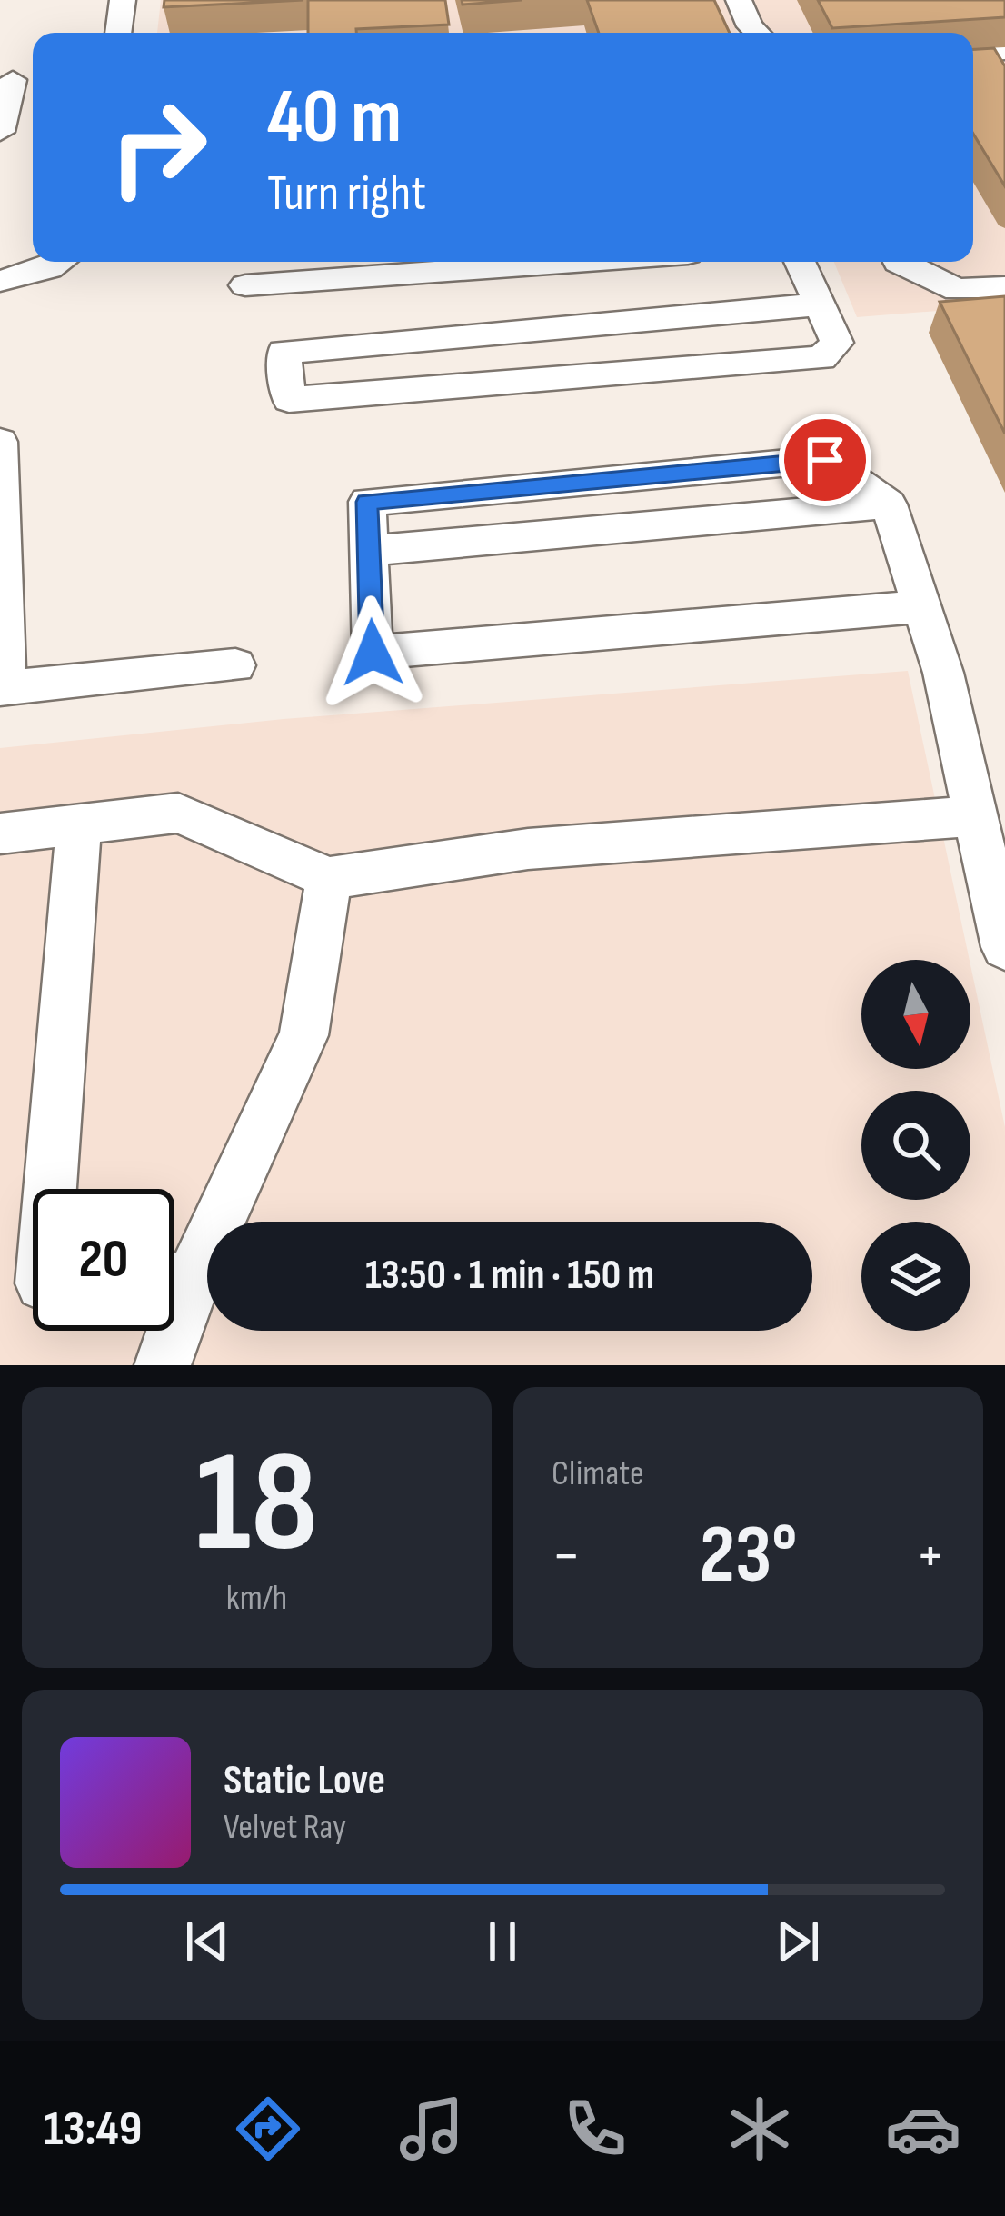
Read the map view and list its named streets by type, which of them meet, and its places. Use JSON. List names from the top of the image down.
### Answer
{
  "north": "bottom",
  "page": {
    "turn": ["40 m", "Turn right"],
    "limit": "20",
    "trip": "13:50 · 1 min · 150 m",
    "tile": [
      ["18", "km/h"],
      "Climate"
    ],
    "heat": ["−", "23°", "+"],
    "song": ["Static Love", "Velvet Ray"],
    "tabs": "13:49"
  }
}
